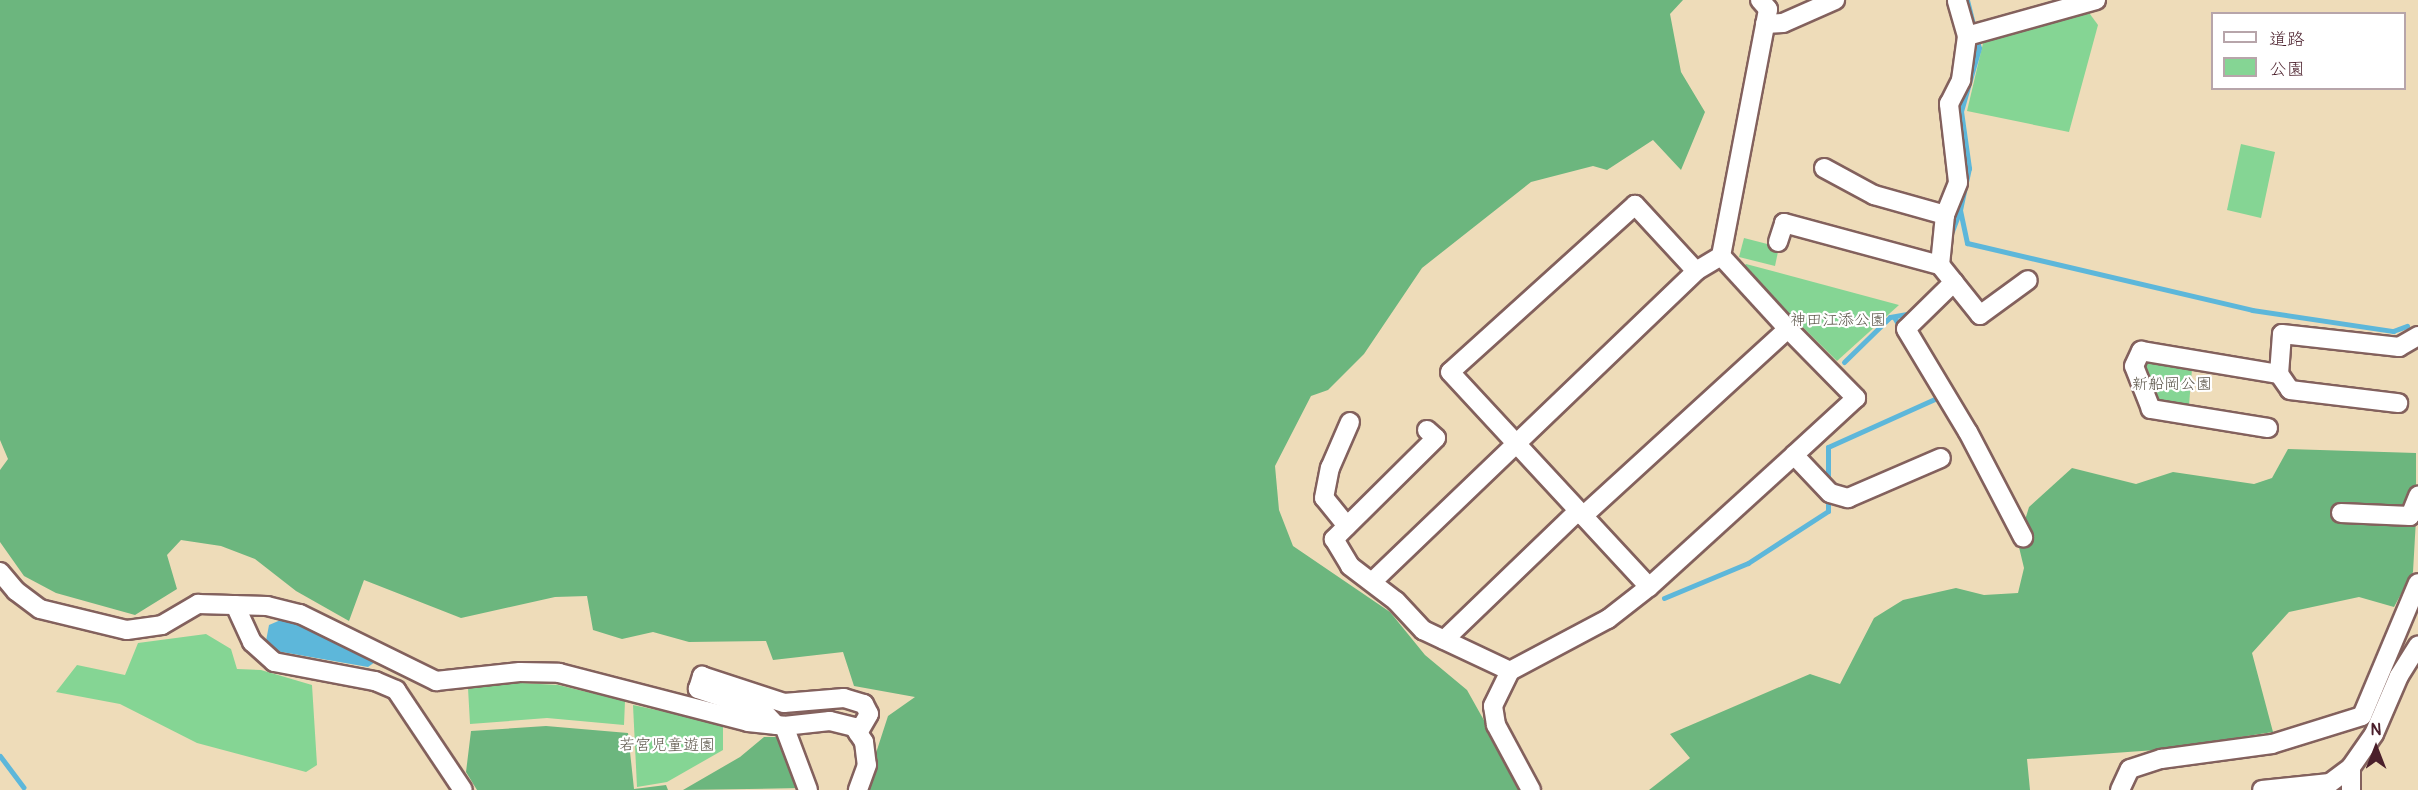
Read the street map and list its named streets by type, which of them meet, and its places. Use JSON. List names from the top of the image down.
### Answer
{
  "parks": ["神田江添公園", "新船岡公園", "若宮児童遊園"],
  "legend": ["道路", "公園"],
  "north": "top"
}
